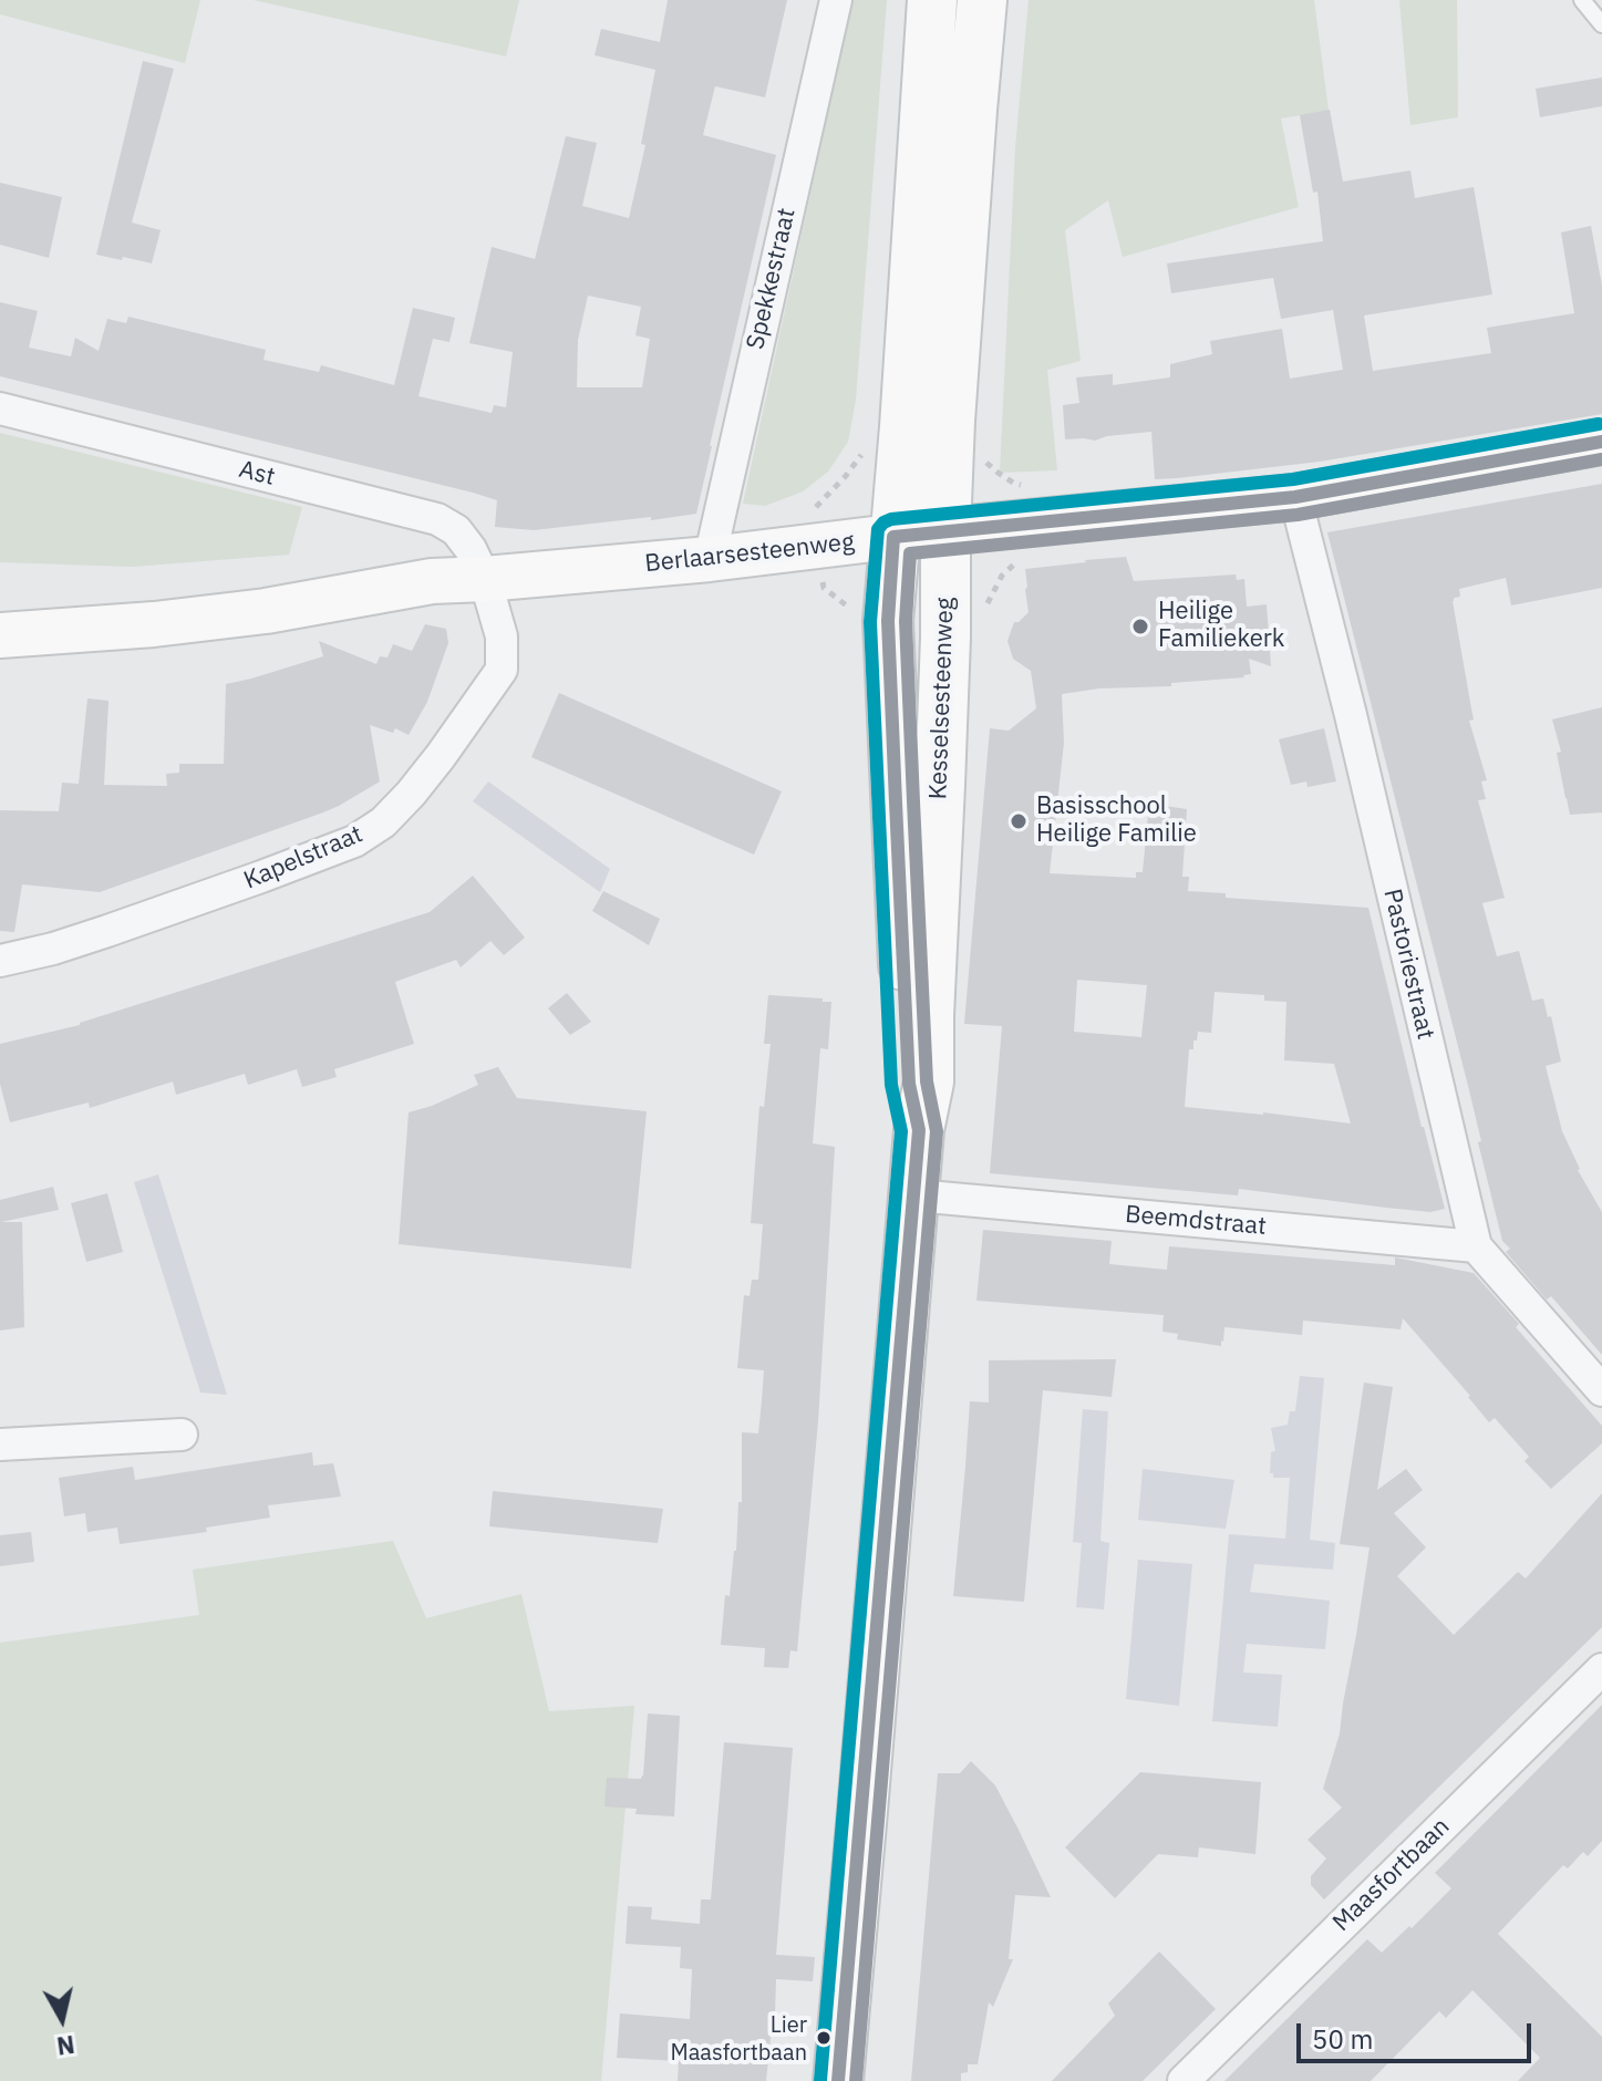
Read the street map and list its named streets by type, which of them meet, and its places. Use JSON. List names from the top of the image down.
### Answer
{
  "streets": {
    "main road": ["Kesselsesteenweg"],
    "street": [
      "Spekkestraat",
      "Ast",
      "Berlaarsesteenweg",
      "Kapelstraat",
      "Pastoriestraat",
      "Beemdstraat",
      "Maasfortbaan"
    ]
  },
  "crossings": [
    ["Spekkestraat", "Berlaarsesteenweg"],
    ["Ast", "Berlaarsesteenweg"],
    ["Ast", "Kapelstraat"],
    ["Berlaarsesteenweg", "Kesselsesteenweg"],
    ["Berlaarsesteenweg", "Kapelstraat"],
    ["Berlaarsesteenweg", "Pastoriestraat"],
    ["Kesselsesteenweg", "Beemdstraat"],
    ["Pastoriestraat", "Beemdstraat"]
  ],
  "places": ["Heilige Familiekerk", "Basisschool Heilige Familie", "Lier Maasfortbaan"],
  "scale_bar": "50 m",
  "north": "bottom"
}
